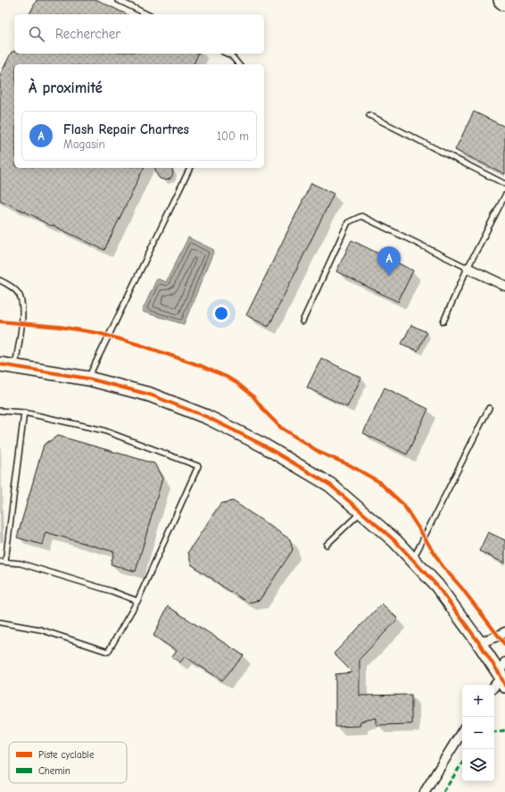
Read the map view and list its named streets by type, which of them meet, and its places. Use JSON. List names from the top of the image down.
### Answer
{
  "legend": ["Piste cyclable", "Chemin"],
  "page": {
    "search": "Rechercher",
    "heading": "À proximité",
    "list": [
      {
        "mark": "A",
        "name": "Flash Repair Chartres",
        "note": "Magasin",
        "value": "100 m"
      }
    ],
    "pins": "A",
    "map_buttons": ["+", "−"]
  }
}
